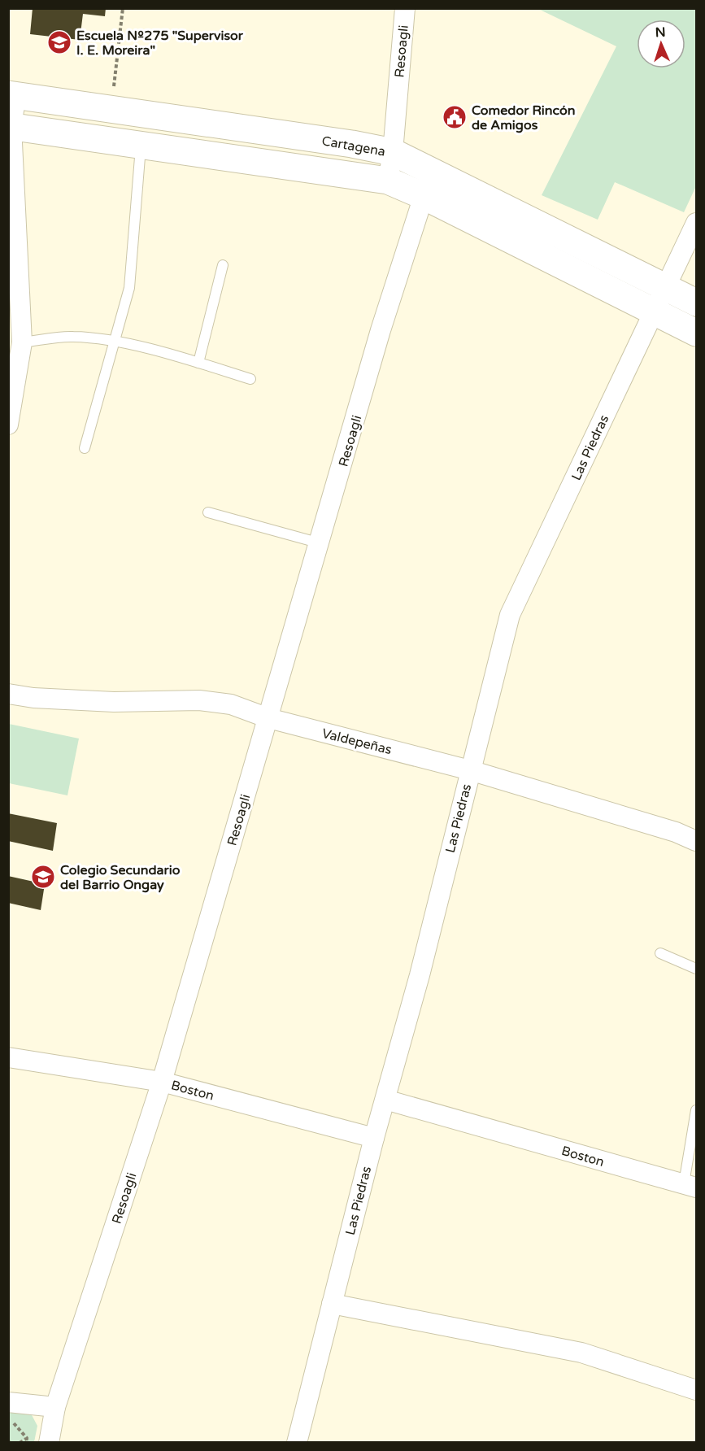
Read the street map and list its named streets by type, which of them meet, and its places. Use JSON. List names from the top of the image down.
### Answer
{
  "streets": {
    "main road": ["Cartagena"],
    "street": [
      "Resoagli",
      "Las Piedras",
      "Valdepeñas",
      "Boston"
    ]
  },
  "crossings": [
    ["Resoagli", "Cartagena"],
    ["Resoagli", "Valdepeñas"],
    ["Resoagli", "Boston"],
    ["Cartagena", "Las Piedras"],
    ["Las Piedras", "Valdepeñas"],
    ["Las Piedras", "Boston"]
  ],
  "places": {
    "school or university": ["Escuela Nº275 \"Supervisor I. E. Moreira\"", "Colegio Secundario del Barrio Ongay"],
    "public building": ["Comedor Rincón de Amigos"]
  },
  "north": "top"
}
